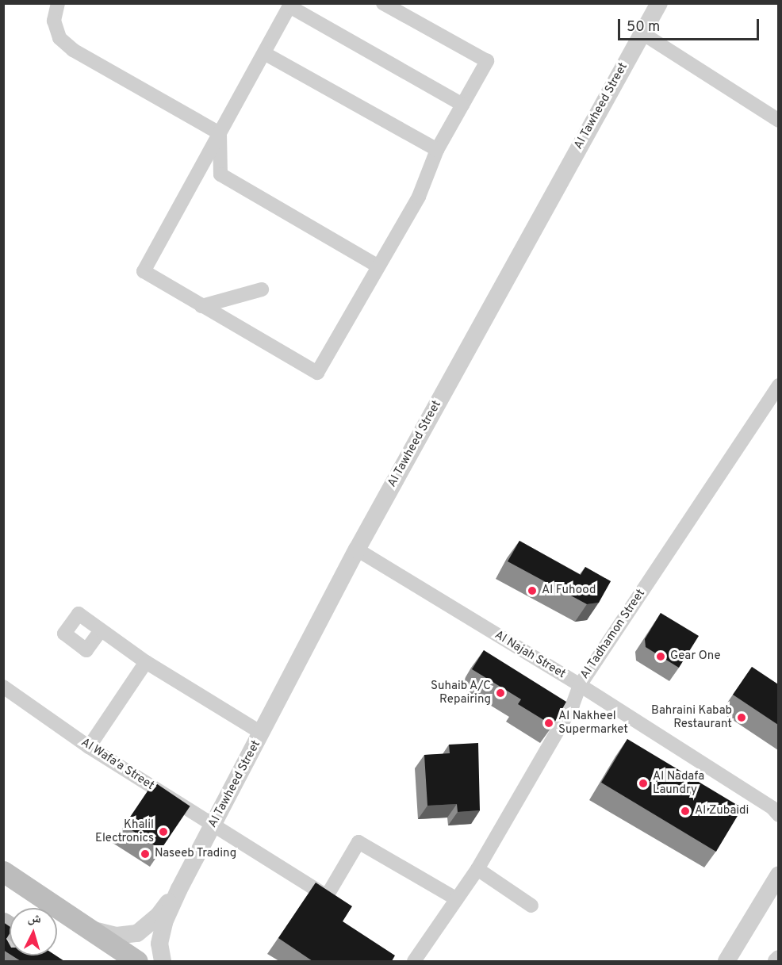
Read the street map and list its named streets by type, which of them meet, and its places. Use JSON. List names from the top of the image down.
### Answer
{
  "streets": {
    "street": [
      "Al Tawheed Street",
      "Al Tadhamon Street",
      "Al Najah Street",
      "Al Wafa'a Street"
    ]
  },
  "crossings": [
    ["Al Tawheed Street", "Al Najah Street"],
    ["Al Tawheed Street", "Al Wafa'a Street"],
    ["Al Tadhamon Street", "Al Najah Street"],
    ["Al Tadhamon Street", "Al Wafa'a Street"]
  ],
  "places": [
    "Al Fuhood",
    "Gear One",
    "Suhaib A/C Repairing",
    "Bahraini Kabab Restaurant",
    "Al Nakheel Supermarket",
    "Al Nadafa Laundry",
    "Al Zubaidi",
    "Khalil Electronics",
    "Naseeb Trading"
  ],
  "scale_bar": "50 m",
  "north": "top"
}
